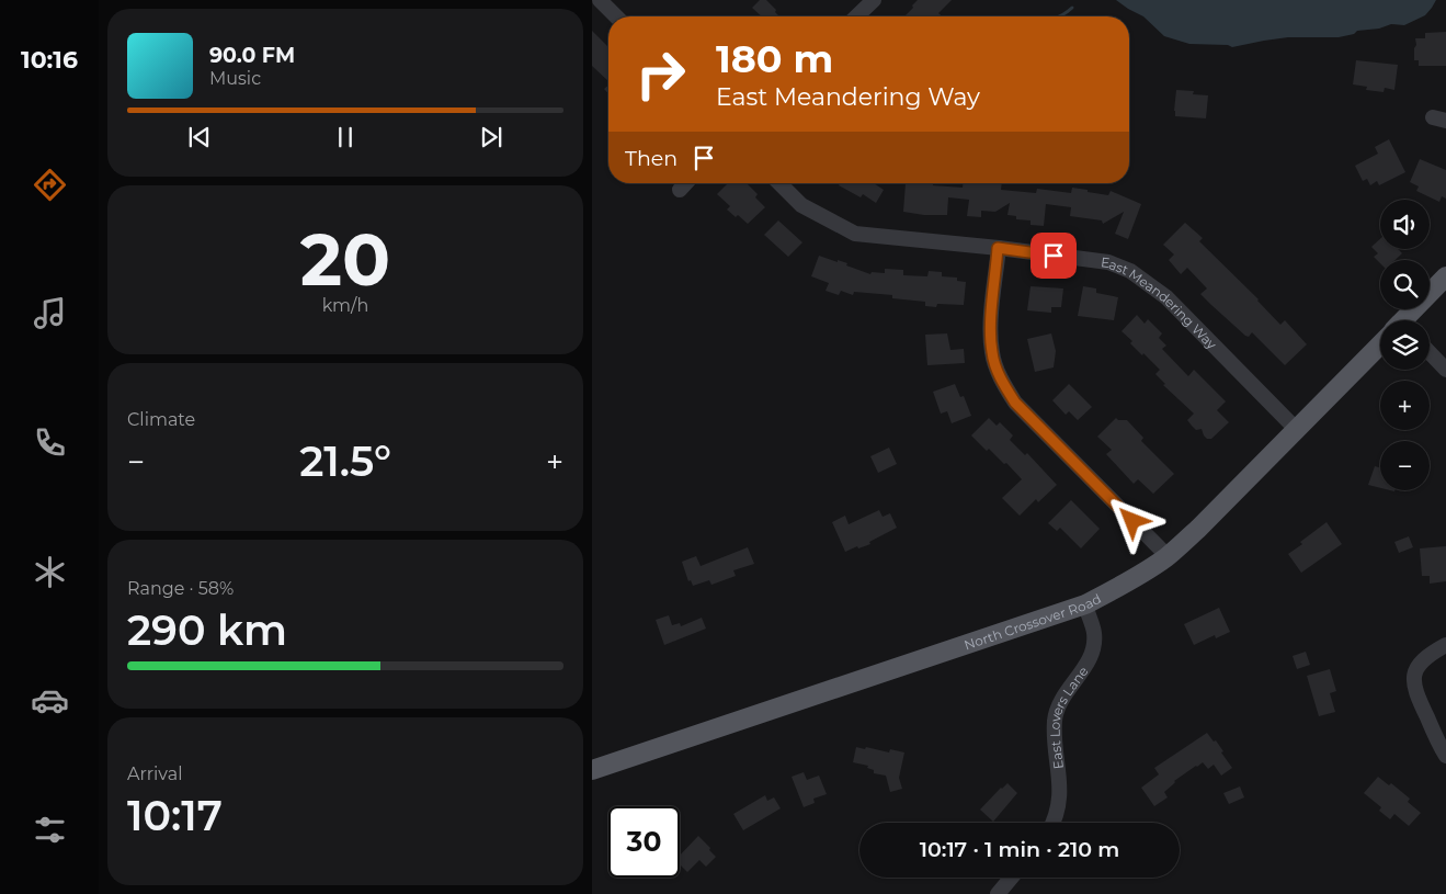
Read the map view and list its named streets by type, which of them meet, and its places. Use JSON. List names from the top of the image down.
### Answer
{
  "streets": {
    "main road": ["North Crossover Road"],
    "street": ["East Meandering Way", "East Lovers Lane"]
  },
  "crossings": [
    ["East Meandering Way", "North Crossover Road"],
    ["North Crossover Road", "East Lovers Lane"]
  ],
  "page": {
    "tabs": "10:16",
    "turn": ["180 m", "East Meandering Way"],
    "song": ["90.0 FM", "Music"],
    "then": "Then",
    "tile": [
      ["20", "km/h"],
      "Climate",
      ["Range · 58%", "290 km"],
      ["Arrival", "10:17"]
    ],
    "map_buttons": ["+", "−"],
    "heat": ["−", "21.5°", "+"],
    "limit": "30",
    "trip": "10:17 · 1 min · 210 m"
  }
}
